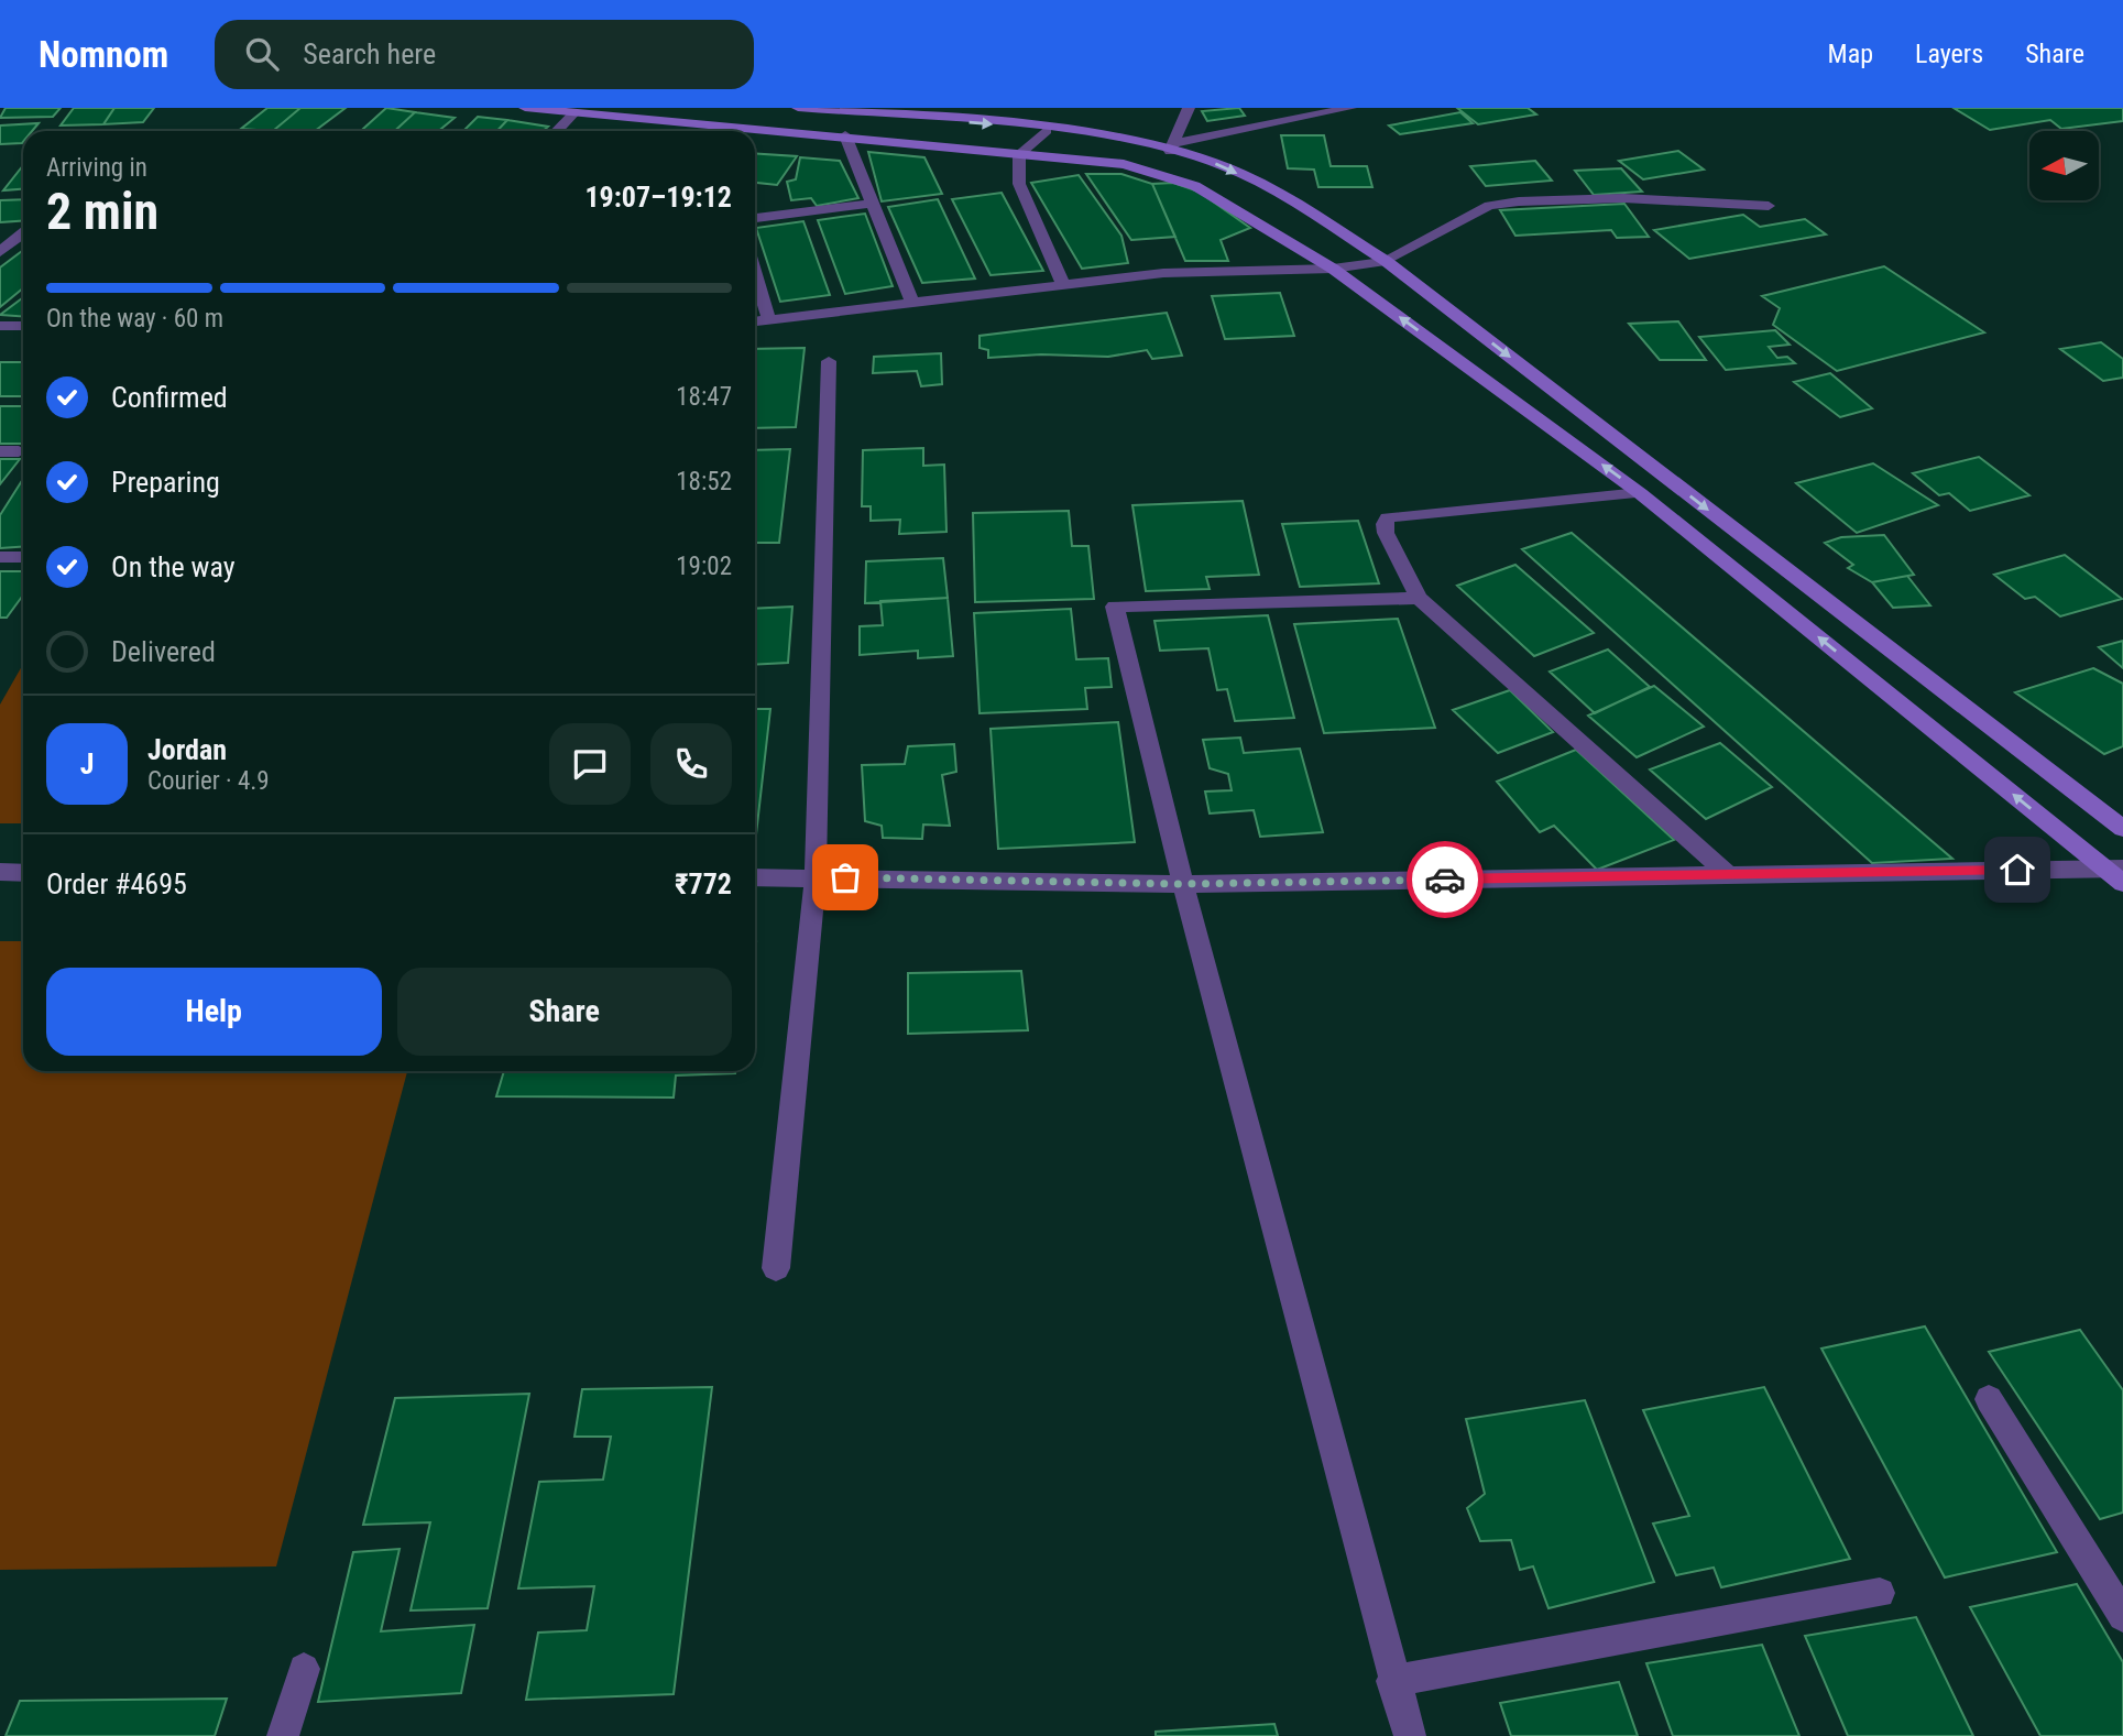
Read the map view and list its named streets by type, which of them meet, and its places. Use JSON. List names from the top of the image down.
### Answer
{
  "north": "left",
  "page": {
    "header": "Nomnom",
    "search": "Search here",
    "nav": ["Map", "Layers", "Share"],
    "heading": ["2 min", "Arriving in", "19:07–19:12"],
    "panel": [
      "Jordan",
      "Courier · 4.9",
      "Order #4695",
      "₹772"
    ],
    "bar": "On the way · 60 m",
    "list": [
      ["Confirmed", "18:47"],
      ["Preparing", "18:52"],
      ["On the way", "19:02"],
      "Delivered"
    ],
    "round": "J",
    "buttons": ["Help", "Share"]
  }
}
